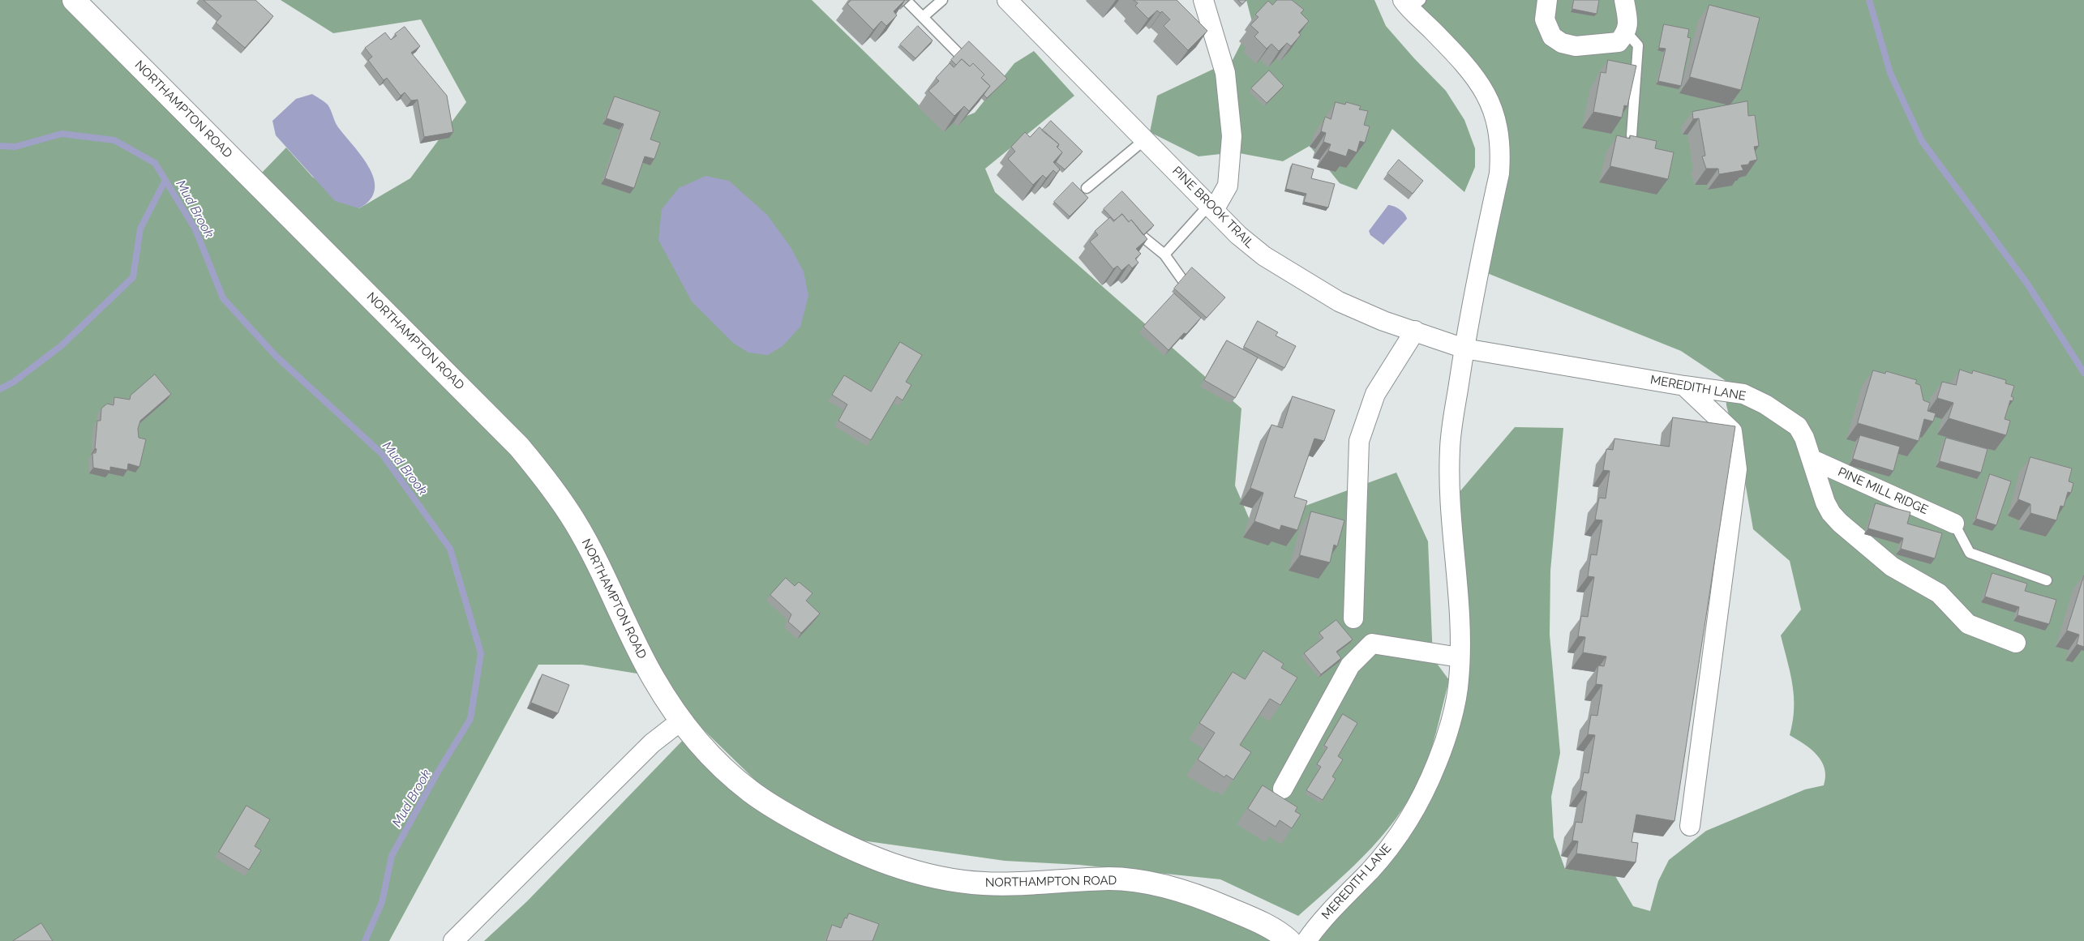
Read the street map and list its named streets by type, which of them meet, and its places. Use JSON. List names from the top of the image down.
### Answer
{
  "streets": {
    "street": [
      "NORTHAMPTON ROAD",
      "PINE BROOK TRAIL",
      "MEREDITH LANE",
      "PINE MILL RIDGE"
    ]
  },
  "crossings": [
    ["PINE BROOK TRAIL", "MEREDITH LANE"],
    ["MEREDITH LANE", "PINE MILL RIDGE"]
  ],
  "water": ["Mud Brook"]
}
